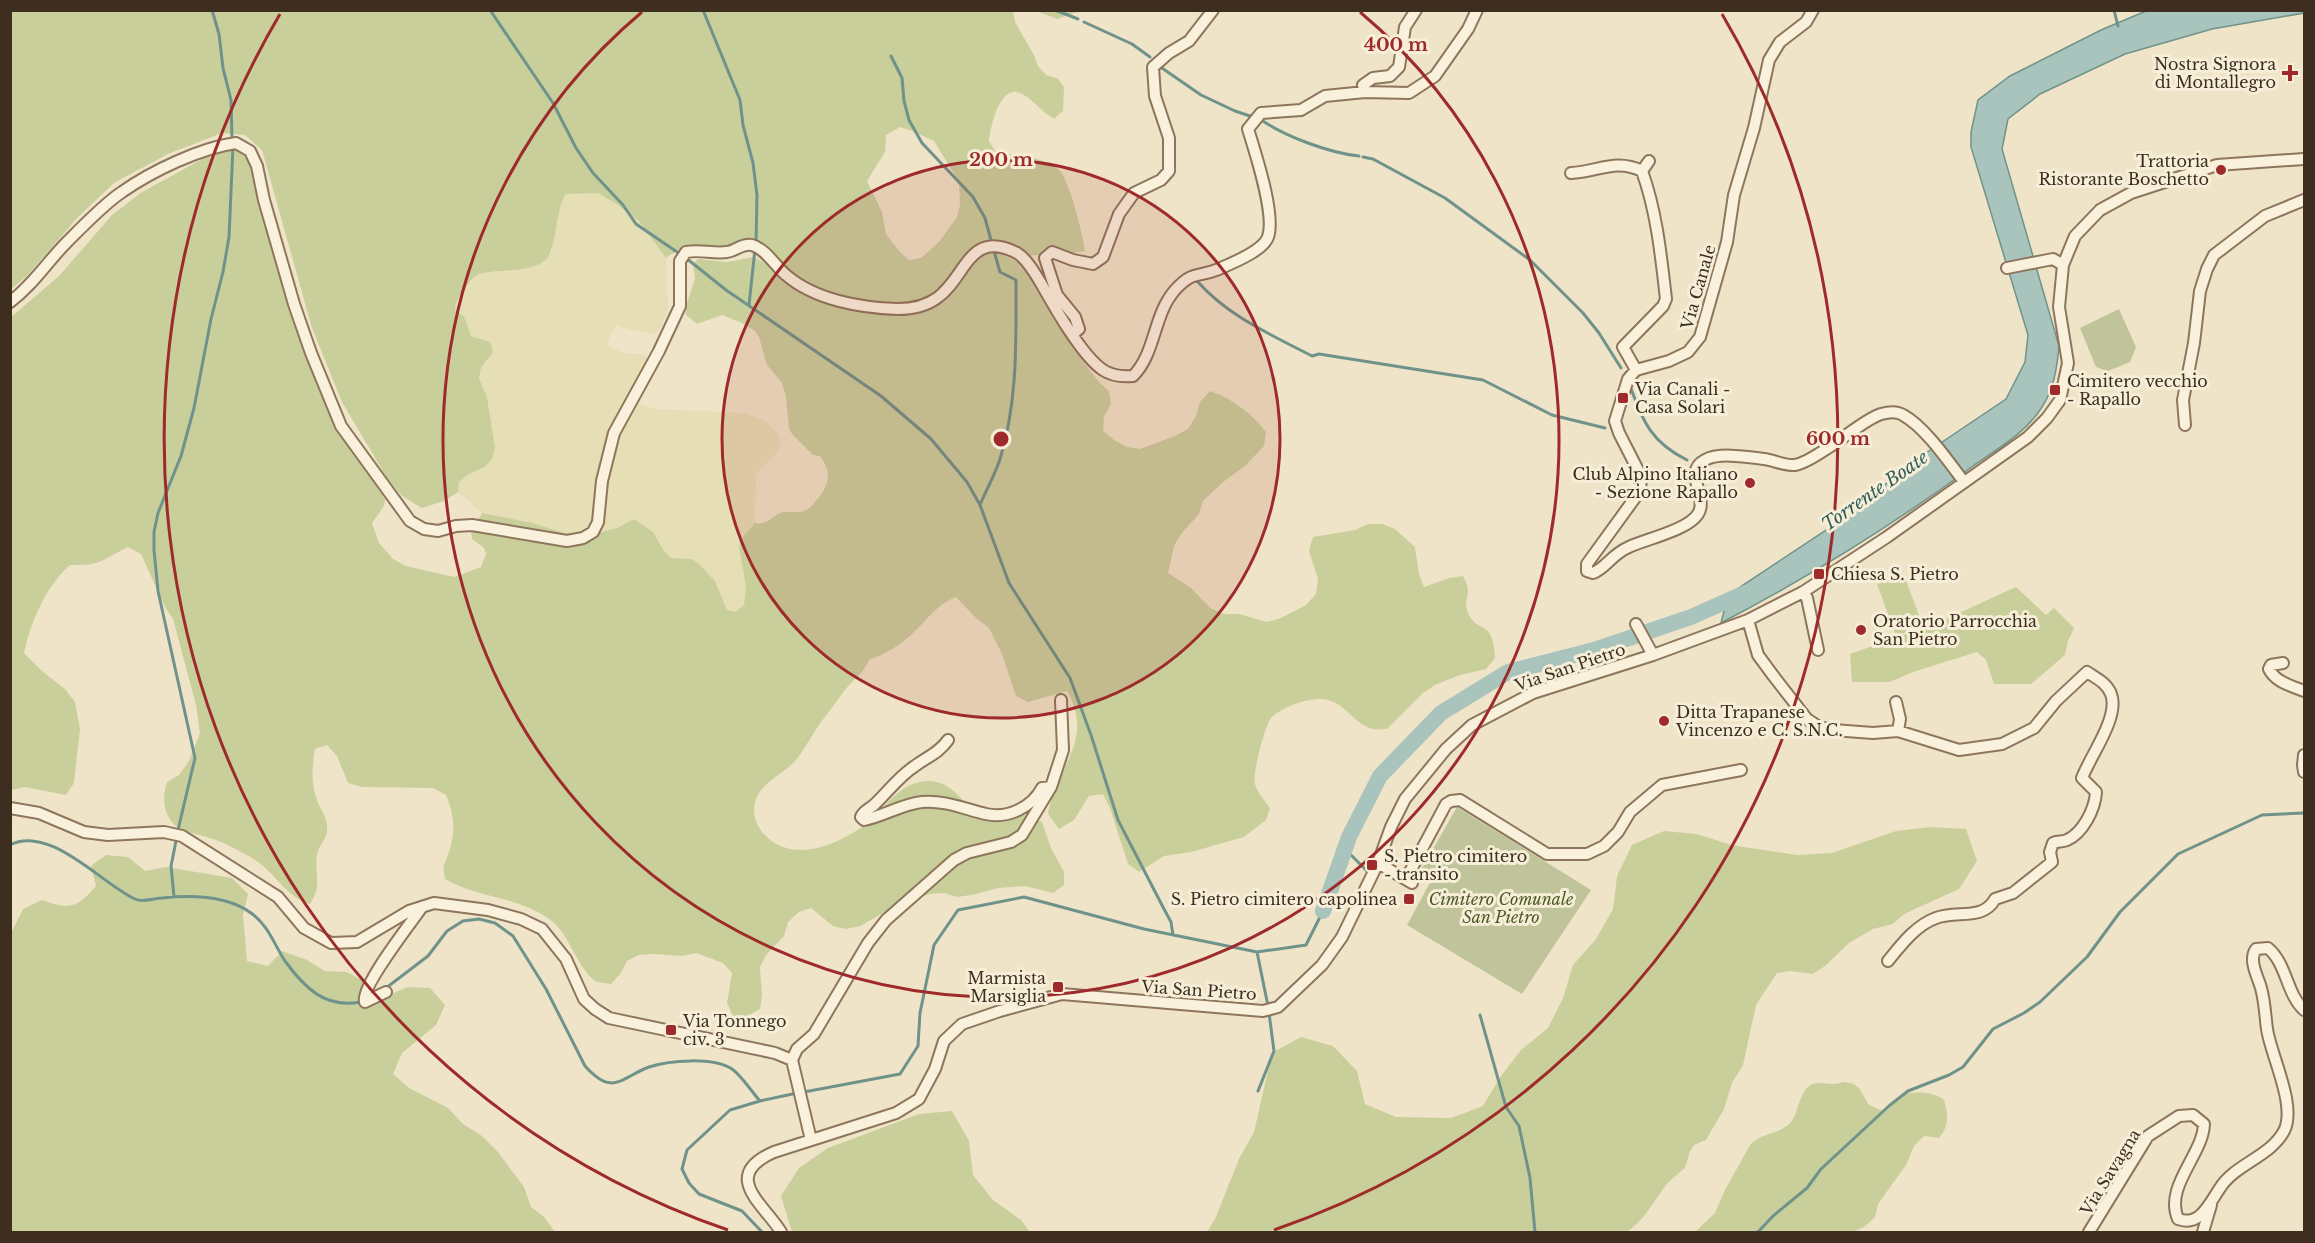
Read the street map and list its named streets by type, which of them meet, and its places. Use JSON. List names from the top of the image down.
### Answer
{
  "streets": {
    "street": ["Via Canale", "Via San Pietro", "Via Savagna"]
  },
  "water": ["Torrente Boate"],
  "parks": ["Cimitero Comunale San Pietro"],
  "places": {
    "health": ["Nostra Signora di Montallegro"],
    "other": [
      "Trattoria Ristorante Boschetto",
      "Club Alpino Italiano - Sezione Rapallo",
      "Oratorio Parrocchia San Pietro",
      "Ditta Trapanese Vincenzo e C. S.N.C."
    ],
    "transit": [
      "Cimitero vecchio - Rapallo",
      "Via Canali - Casa Solari",
      "Chiesa S. Pietro",
      "S. Pietro cimitero - transito",
      "S. Pietro cimitero capolinea",
      "Marmista Marsiglia",
      "Via Tonnego civ. 3"
    ]
  },
  "rings": ["400 m", "200 m", "600 m"]
}
